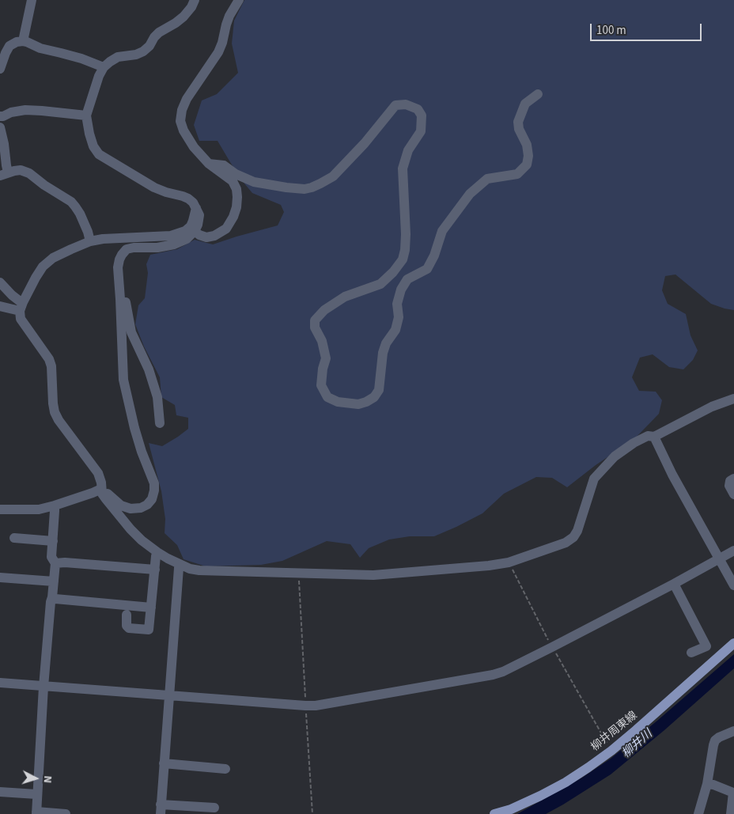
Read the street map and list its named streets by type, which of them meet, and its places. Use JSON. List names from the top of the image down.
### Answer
{
  "streets": {
    "main road": ["柳井周東線"]
  },
  "water": ["柳井川"],
  "scale_bar": "100 m",
  "north": "right"
}
